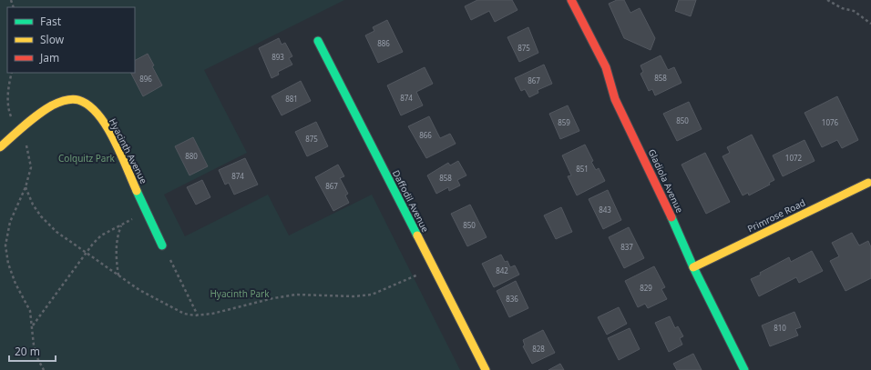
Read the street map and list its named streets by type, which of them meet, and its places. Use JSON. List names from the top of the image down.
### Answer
{
  "streets": {
    "street": [
      "Hyacinth Avenue",
      "Gladiola Avenue",
      "Daffodil Avenue",
      "Primrose Road"
    ]
  },
  "crossings": [
    ["Gladiola Avenue", "Primrose Road"]
  ],
  "parks": ["Colquitz Park", "Hyacinth Park"],
  "house_numbers": [
    "886",
    "875",
    "893",
    "858",
    "896",
    "867",
    "874",
    "881",
    "850",
    "859",
    "1076",
    "866",
    "875",
    "880",
    "1072",
    "851",
    "874",
    "858",
    "867",
    "843",
    "850",
    "837",
    "842",
    "829",
    "836",
    "810",
    "828"
  ],
  "legend": ["Fast", "Slow", "Jam"],
  "scale_bar": "20 m"
}
